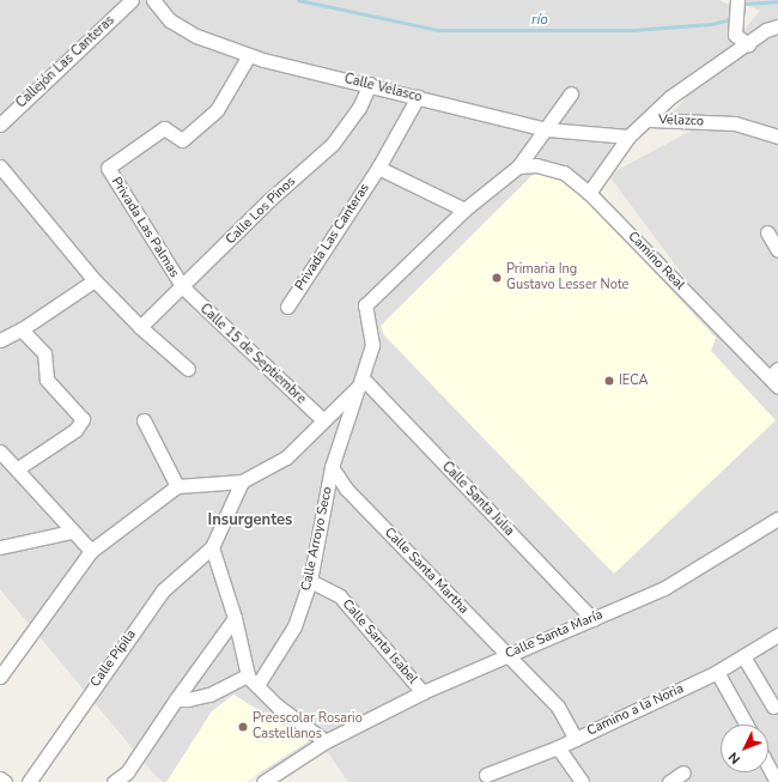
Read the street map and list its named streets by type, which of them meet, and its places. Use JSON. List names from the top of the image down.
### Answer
{
  "streets": {
    "street": [
      "Callejón Las Canteras",
      "Calle Velasco",
      "Velazco",
      "Calle Los Pinos",
      "Privada Las Palmas",
      "Privada Las Canteras",
      "Camino Real",
      "Calle 15 de Septiembre",
      "Calle Santa Julia",
      "Calle Arroyo Seco",
      "Calle Santa Martha",
      "Calle Santa María",
      "Calle Santa Isabel",
      "Calle Pípila",
      "Camino a la Noria"
    ]
  },
  "crossings": [
    ["Calle Velasco", "Velazco"],
    ["Calle Velasco", "Calle Los Pinos"],
    ["Calle Velasco", "Privada Las Palmas"],
    ["Calle Velasco", "Privada Las Canteras"],
    ["Velazco", "Camino Real"],
    ["Calle Los Pinos", "Privada Las Palmas"],
    ["Calle Los Pinos", "Calle 15 de Septiembre"],
    ["Privada Las Palmas", "Calle 15 de Septiembre"],
    ["Calle Santa Julia", "Calle Arroyo Seco"],
    ["Calle Santa Julia", "Calle Santa María"],
    ["Calle Arroyo Seco", "Calle Santa Martha"],
    ["Calle Arroyo Seco", "Calle Santa Isabel"],
    ["Calle Santa Martha", "Calle Santa María"],
    ["Calle Santa Martha", "Camino a la Noria"],
    ["Calle Santa María", "Calle Santa Isabel"]
  ],
  "districts": ["Insurgentes"],
  "water": ["río"],
  "places": ["Primaria Ing Gustavo Lesser Note", "IECA", "Preescolar Rosario Castellanos"],
  "north": "bottom left"
}
